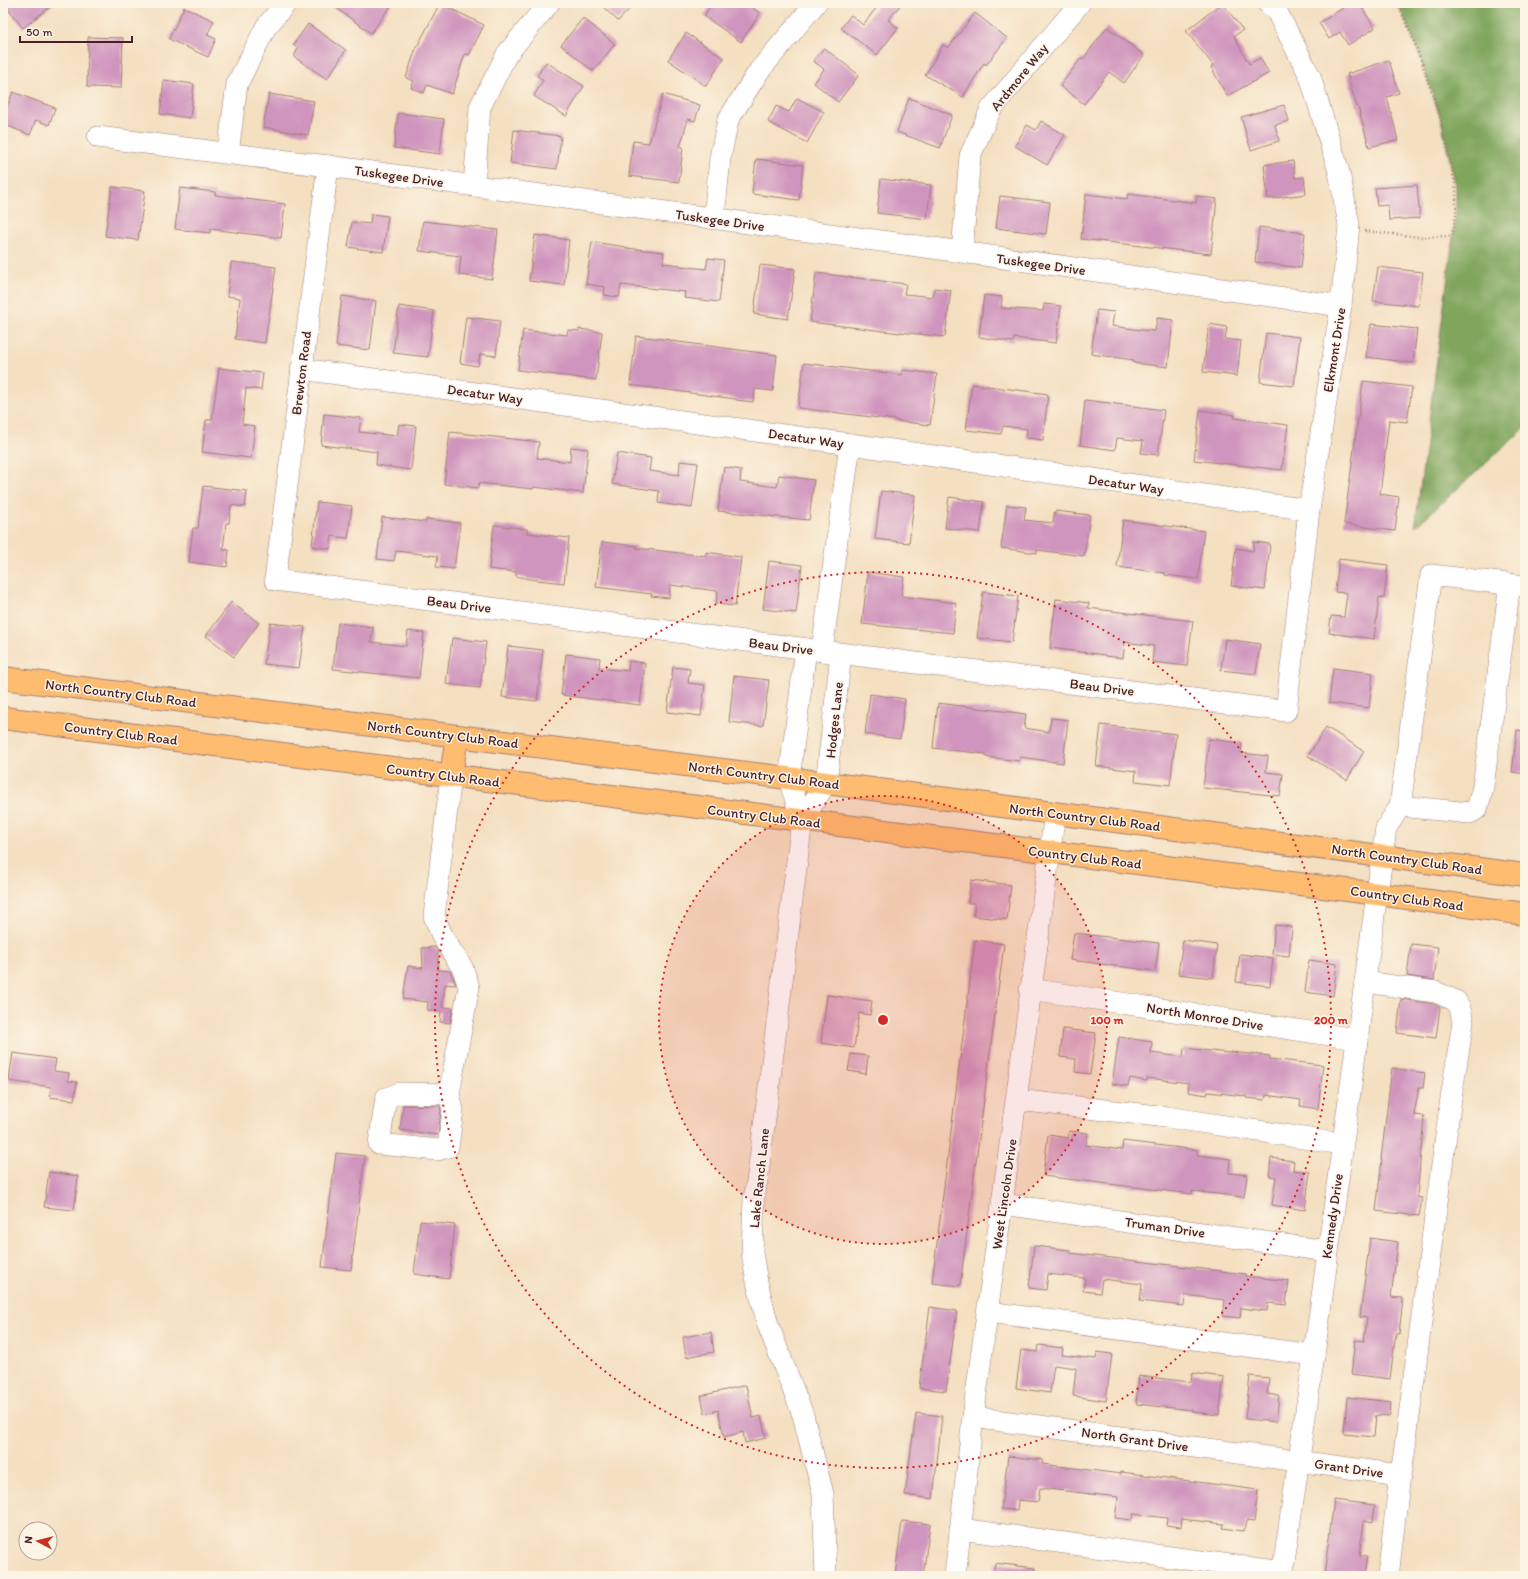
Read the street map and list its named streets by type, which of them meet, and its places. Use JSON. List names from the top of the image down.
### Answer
{
  "streets": {
    "main road": ["North Country Club Road", "Country Club Road"],
    "street": [
      "Ardmore Way",
      "Tuskegee Drive",
      "Elkmont Drive",
      "Brewton Road",
      "Decatur Way",
      "Beau Drive",
      "Hodges Lane",
      "North Monroe Drive",
      "Lake Ranch Lane",
      "West Lincoln Drive",
      "Kennedy Drive",
      "Truman Drive",
      "North Grant Drive",
      "Grant Drive"
    ]
  },
  "crossings": [
    ["Ardmore Way", "Tuskegee Drive"],
    ["Tuskegee Drive", "Elkmont Drive"],
    ["Tuskegee Drive", "Brewton Road"],
    ["Elkmont Drive", "Decatur Way"],
    ["Elkmont Drive", "Beau Drive"],
    ["Brewton Road", "Decatur Way"],
    ["Brewton Road", "Beau Drive"],
    ["Decatur Way", "Hodges Lane"],
    ["Beau Drive", "Hodges Lane"],
    ["North Country Club Road", "Hodges Lane"],
    ["North Country Club Road", "West Lincoln Drive"],
    ["North Country Club Road", "Kennedy Drive"],
    ["Hodges Lane", "Country Club Road"],
    ["Hodges Lane", "Lake Ranch Lane"],
    ["Country Club Road", "Lake Ranch Lane"],
    ["Country Club Road", "West Lincoln Drive"],
    ["Country Club Road", "Kennedy Drive"],
    ["North Monroe Drive", "West Lincoln Drive"],
    ["North Monroe Drive", "Kennedy Drive"],
    ["West Lincoln Drive", "Truman Drive"],
    ["West Lincoln Drive", "North Grant Drive"],
    ["Kennedy Drive", "Truman Drive"],
    ["Kennedy Drive", "North Grant Drive"],
    ["Kennedy Drive", "Grant Drive"],
    ["North Grant Drive", "Grant Drive"]
  ],
  "scale_bar": "50 m",
  "north": "left",
  "rings": ["100 m", "200 m"]
}
